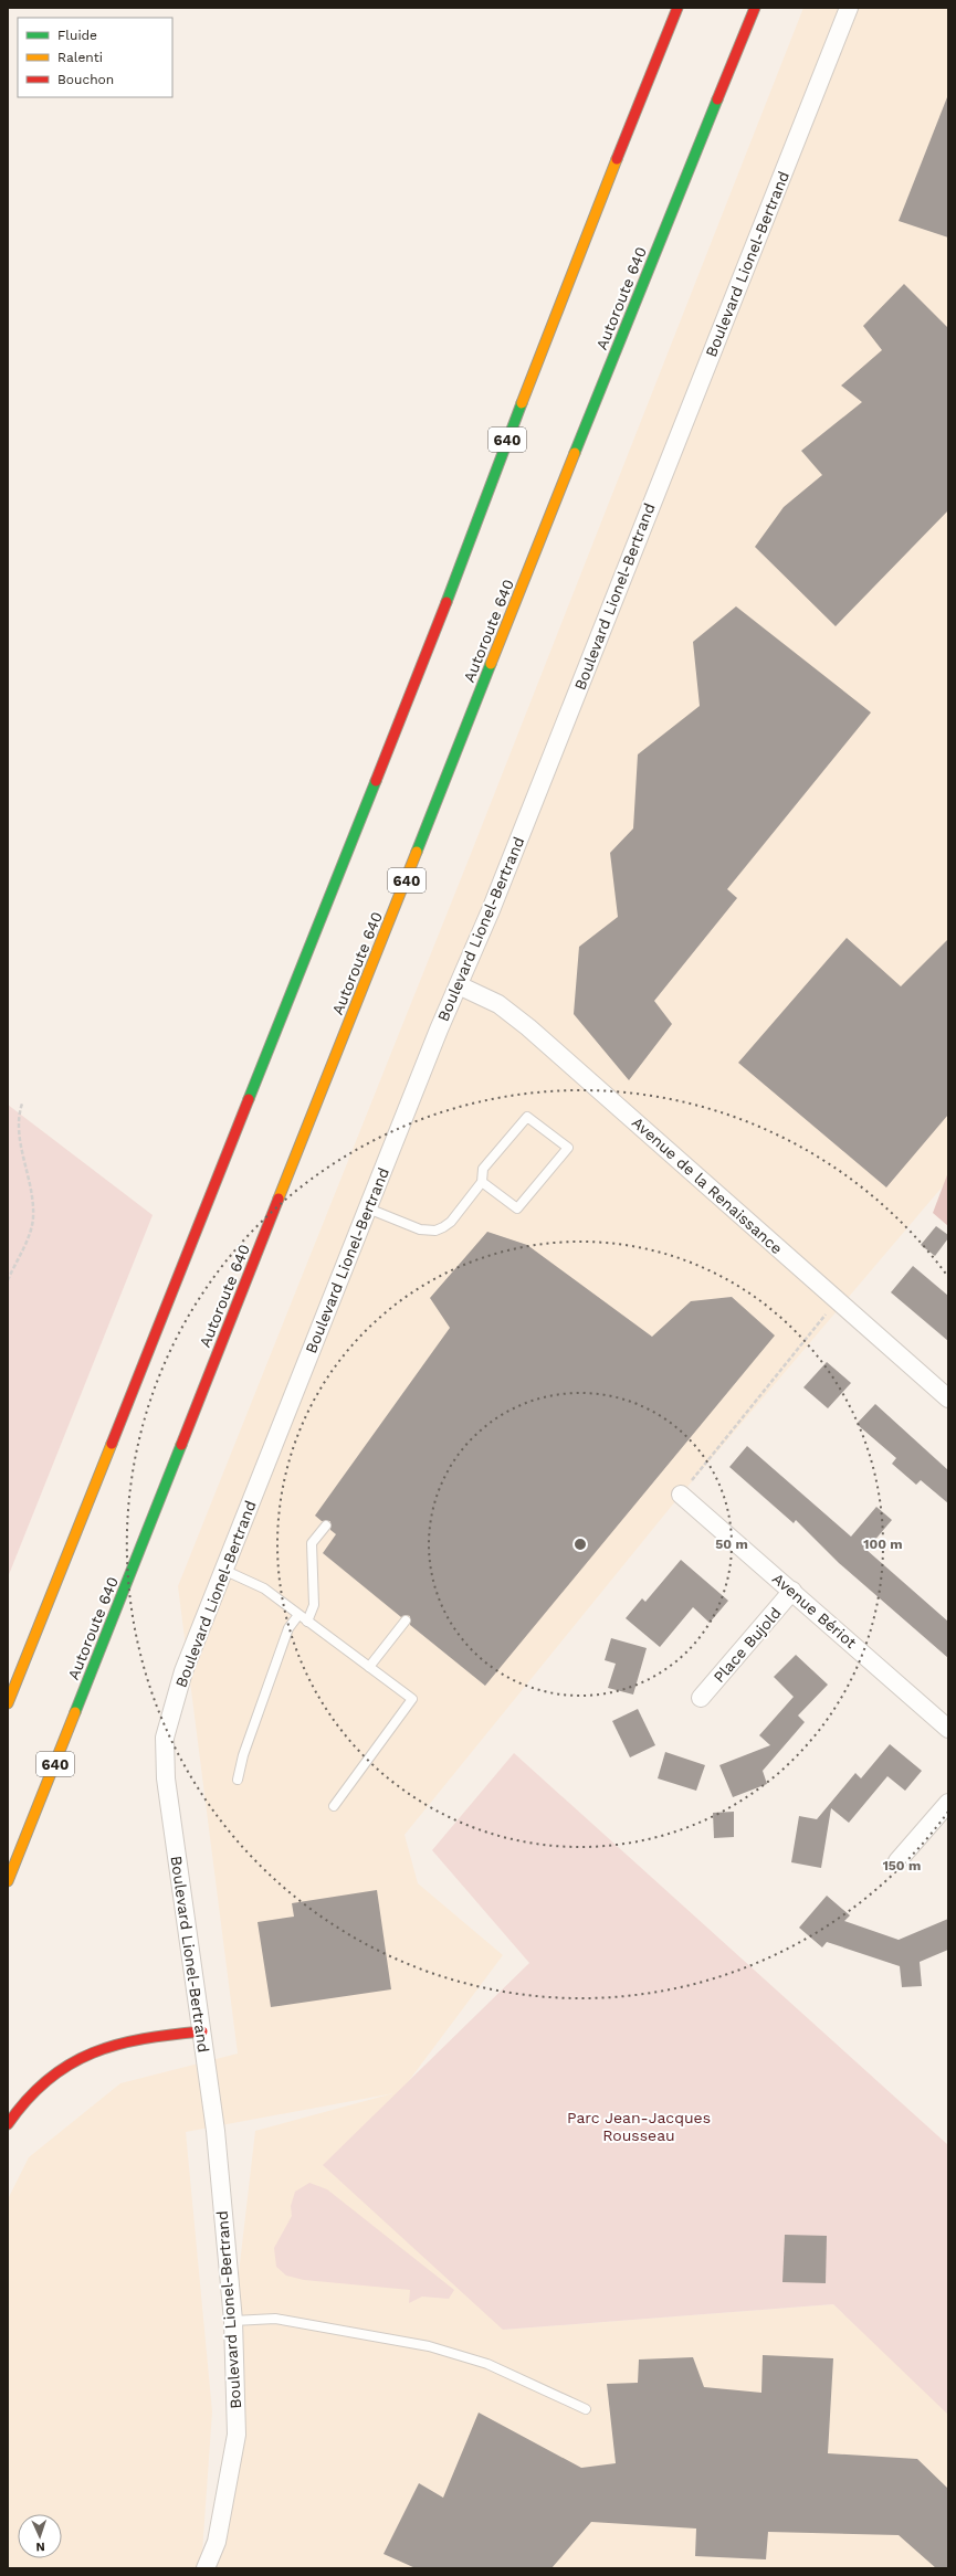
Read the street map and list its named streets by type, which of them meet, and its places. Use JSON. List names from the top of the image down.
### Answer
{
  "streets": {
    "highway": ["Autoroute 640", "640"],
    "street": [
      "Boulevard Lionel-Bertrand",
      "Avenue de la Renaissance",
      "Avenue Bériot",
      "Place Bujold"
    ]
  },
  "crossings": [
    ["Boulevard Lionel-Bertrand", "Avenue de la Renaissance"],
    ["Avenue Bériot", "Place Bujold"]
  ],
  "parks": ["Parc Jean-Jacques Rousseau"],
  "legend": ["Fluide", "Ralenti", "Bouchon"],
  "north": "bottom",
  "rings": ["50 m", "100 m", "150 m"]
}
